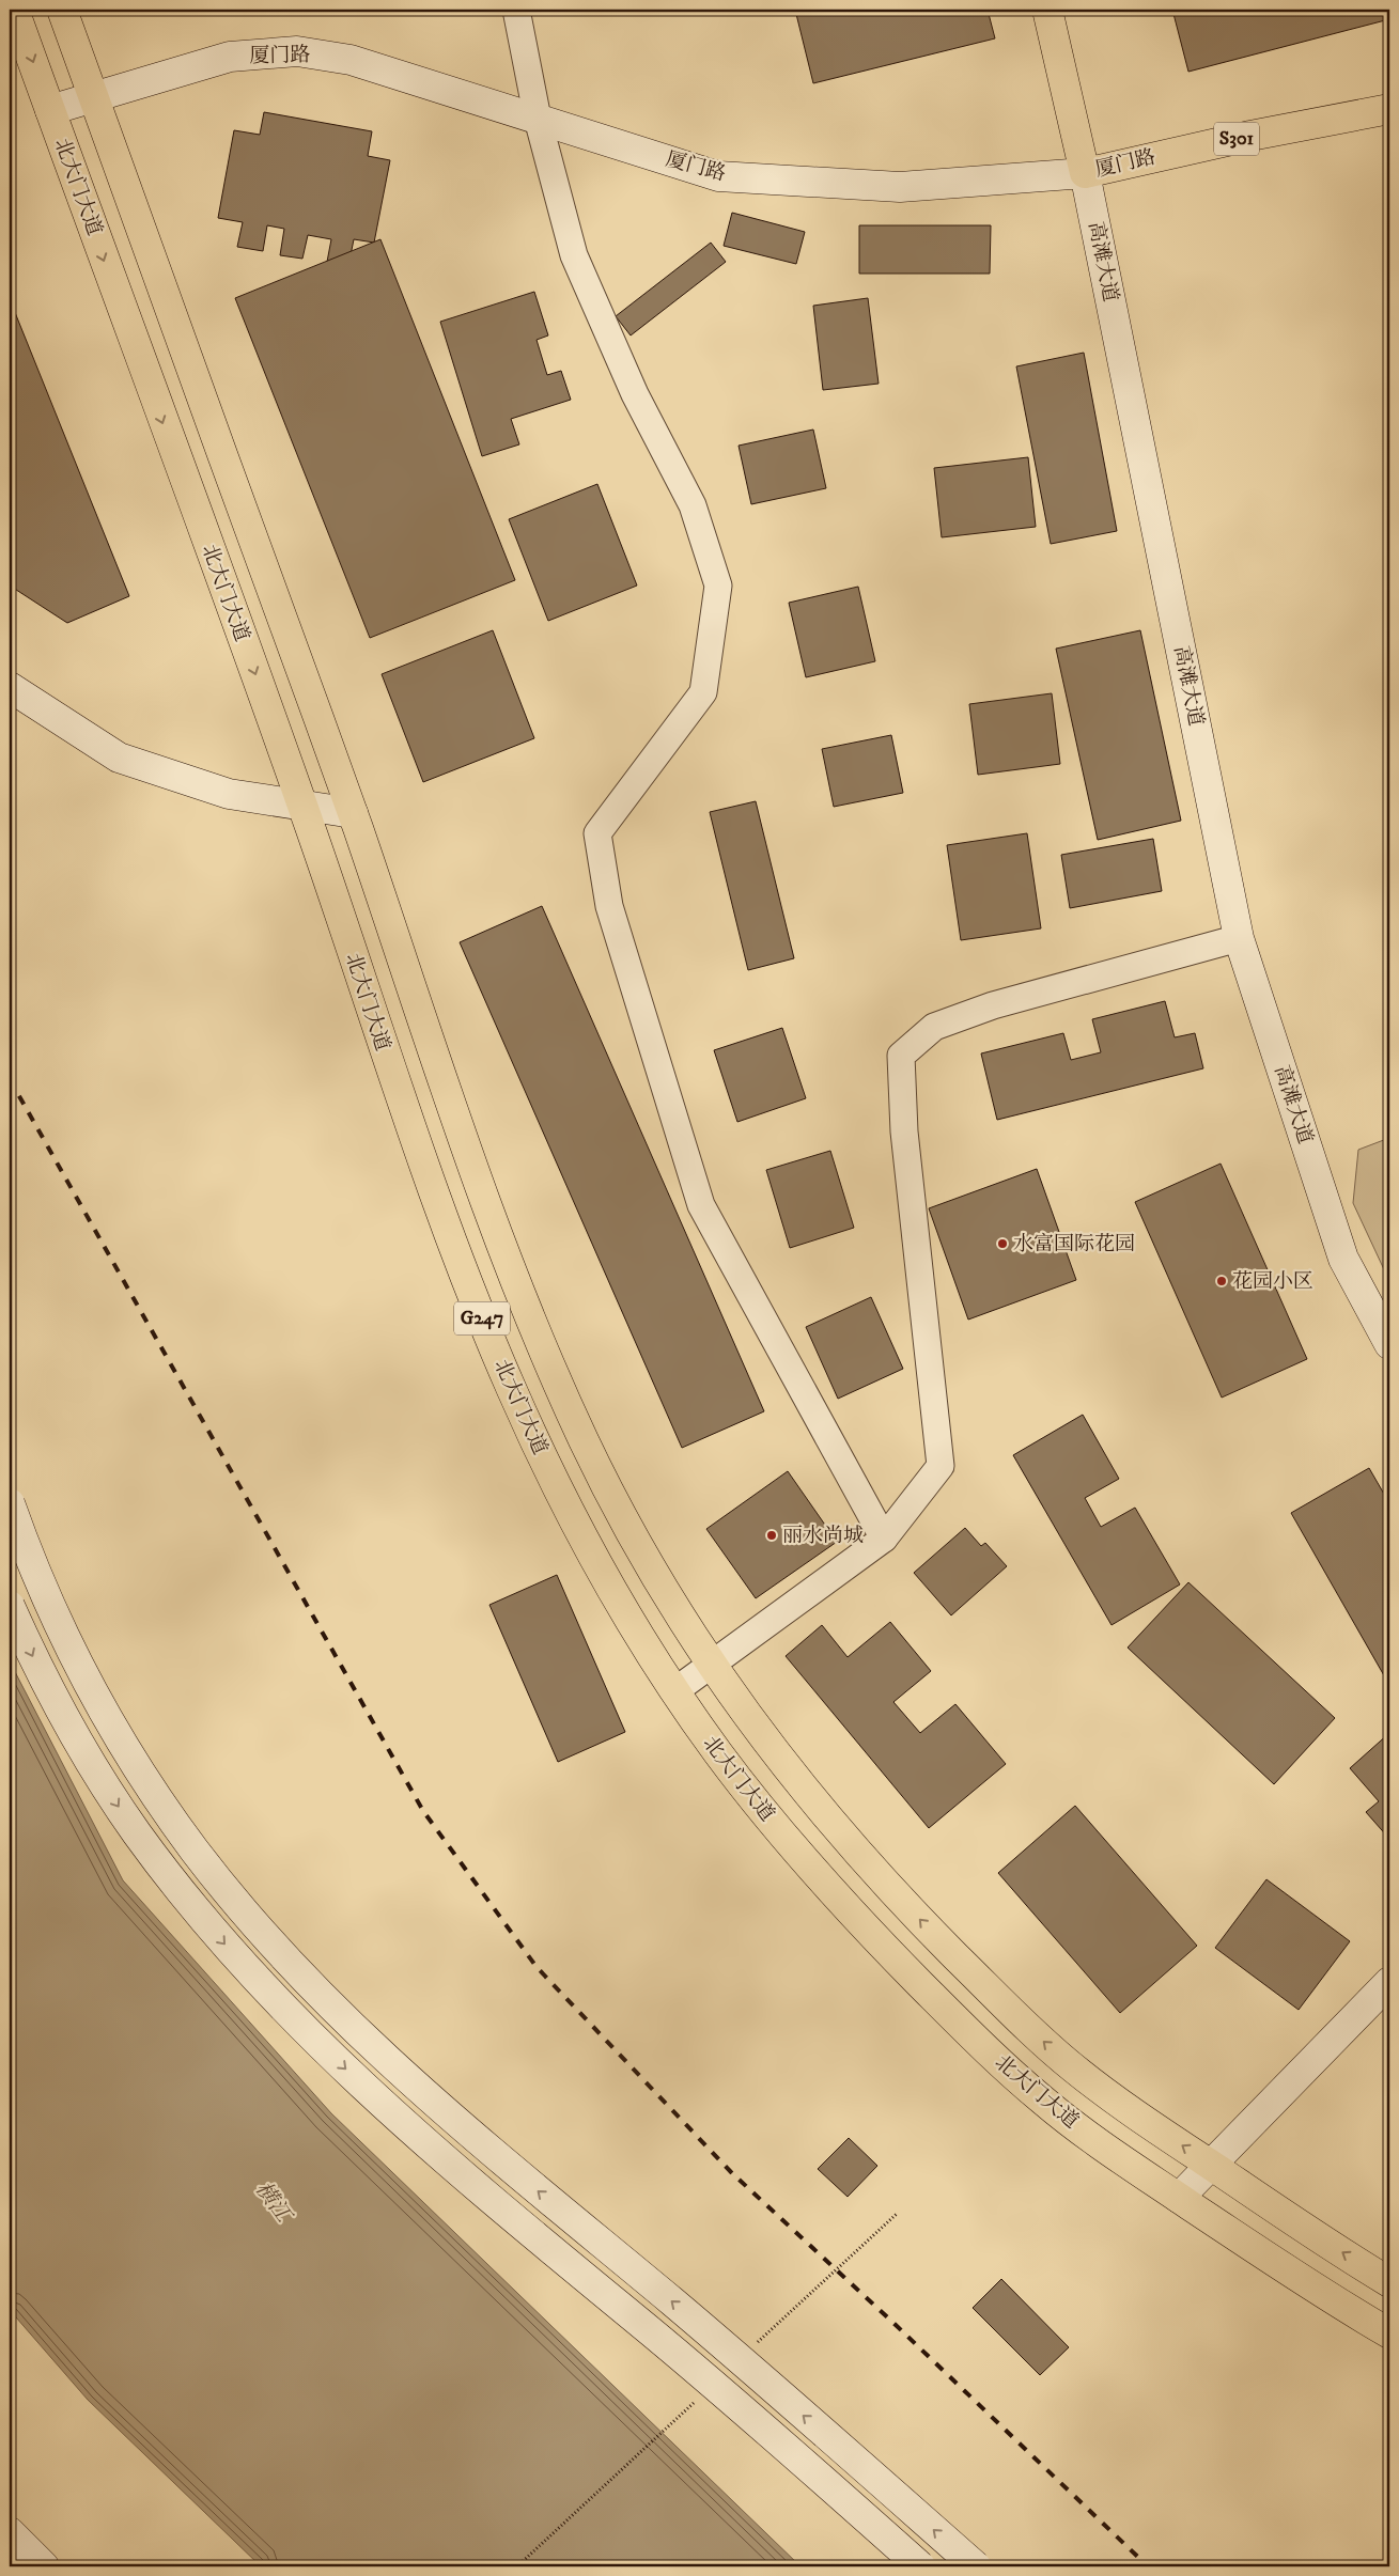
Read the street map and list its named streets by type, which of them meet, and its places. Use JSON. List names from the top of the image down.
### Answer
{
  "streets": {
    "main road": [
      "厦门路",
      "S301",
      "北大门大道",
      "高滩大道",
      "G247"
    ]
  },
  "crossings": [
    ["厦门路", "北大门大道"],
    ["厦门路", "高滩大道"]
  ],
  "water": ["横江"],
  "places": ["水富国际花园", "花园小区", "丽水尚城"]
}
